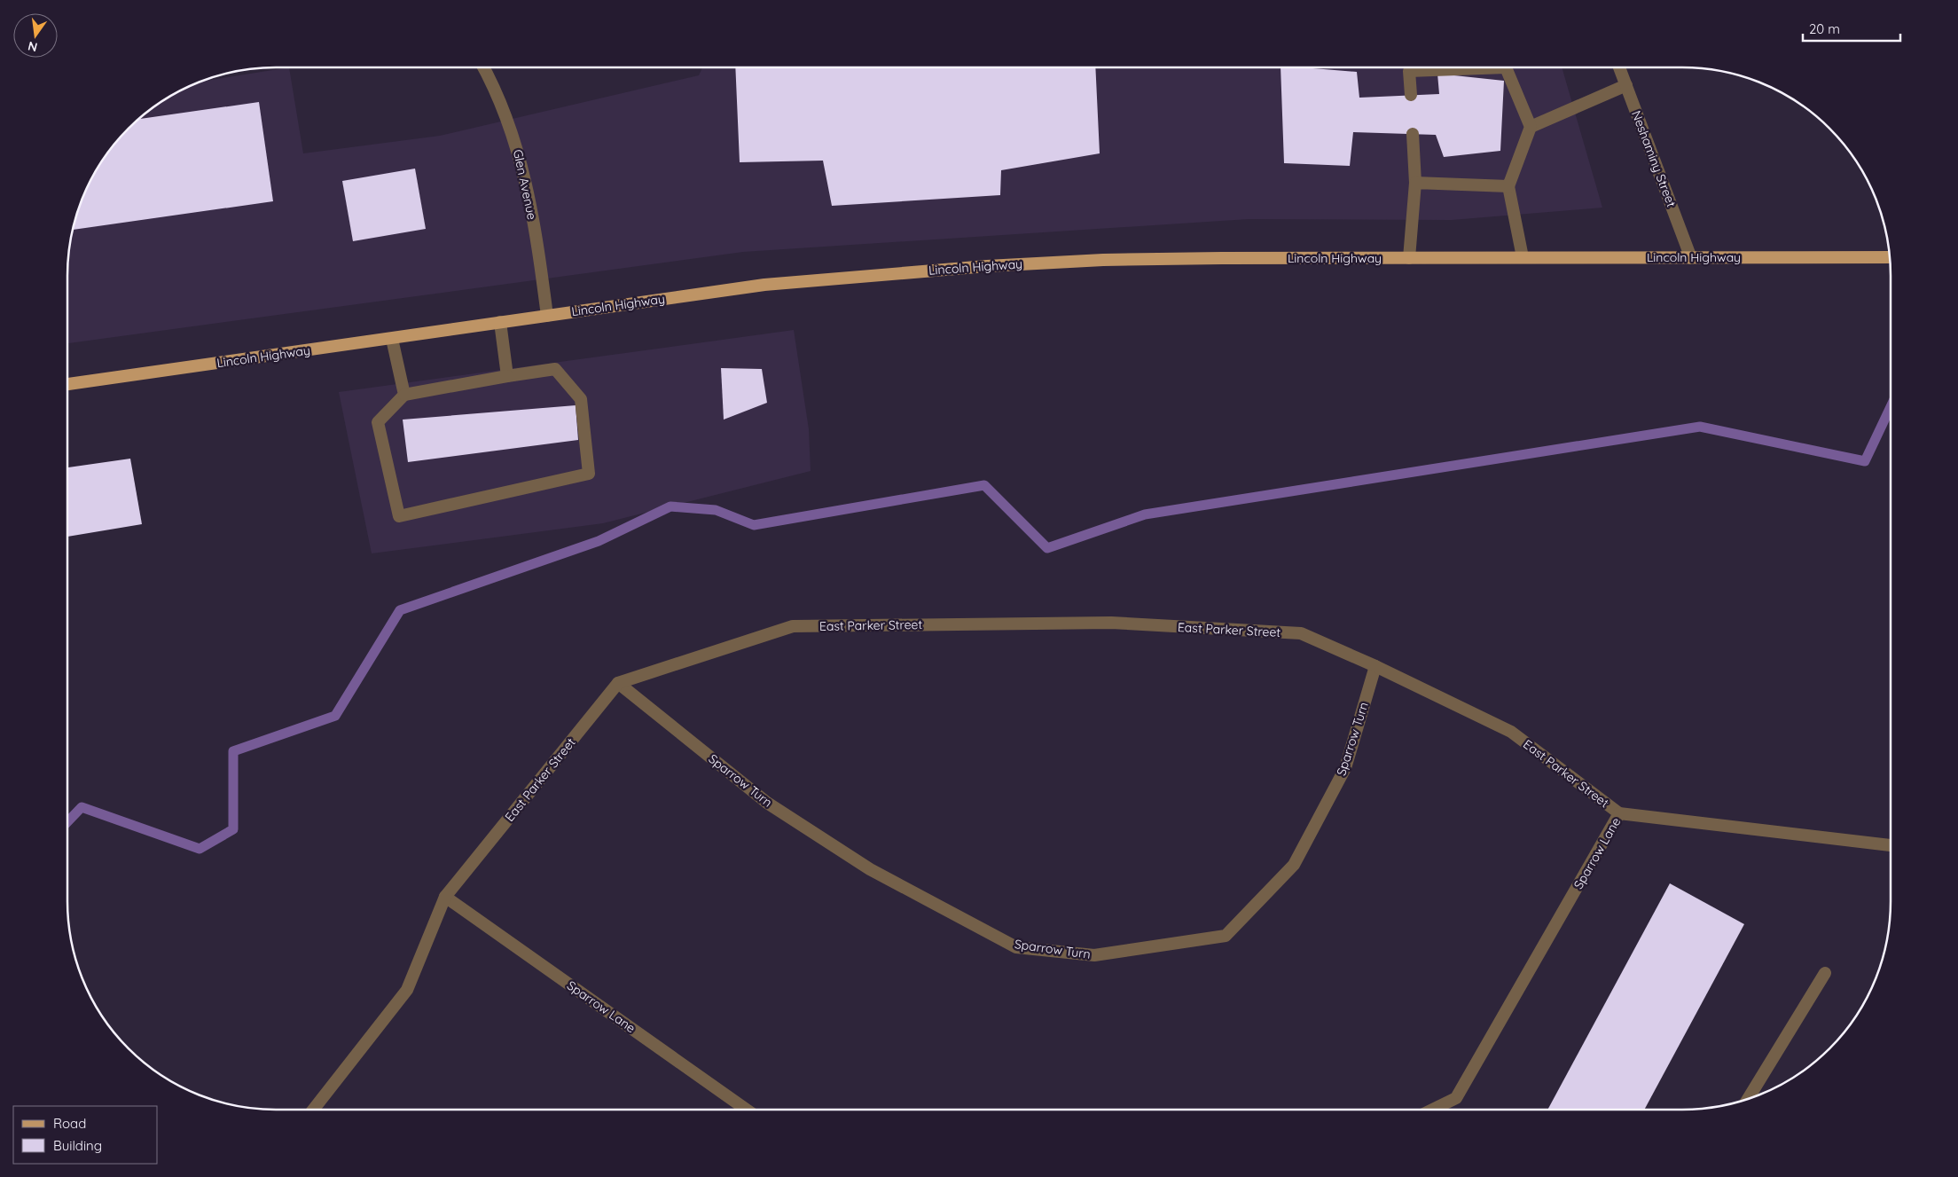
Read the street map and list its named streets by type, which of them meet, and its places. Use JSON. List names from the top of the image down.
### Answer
{
  "streets": {
    "main road": ["Lincoln Highway"],
    "street": [
      "Neshaminy Street",
      "Glen Avenue",
      "East Parker Street",
      "Sparrow Turn",
      "Sparrow Lane"
    ]
  },
  "crossings": [
    ["Neshaminy Street", "Lincoln Highway"],
    ["Glen Avenue", "Lincoln Highway"],
    ["East Parker Street", "Sparrow Turn"],
    ["East Parker Street", "Sparrow Lane"]
  ],
  "legend": ["Road", "Building"],
  "scale_bar": "20 m",
  "north": "bottom"
}
